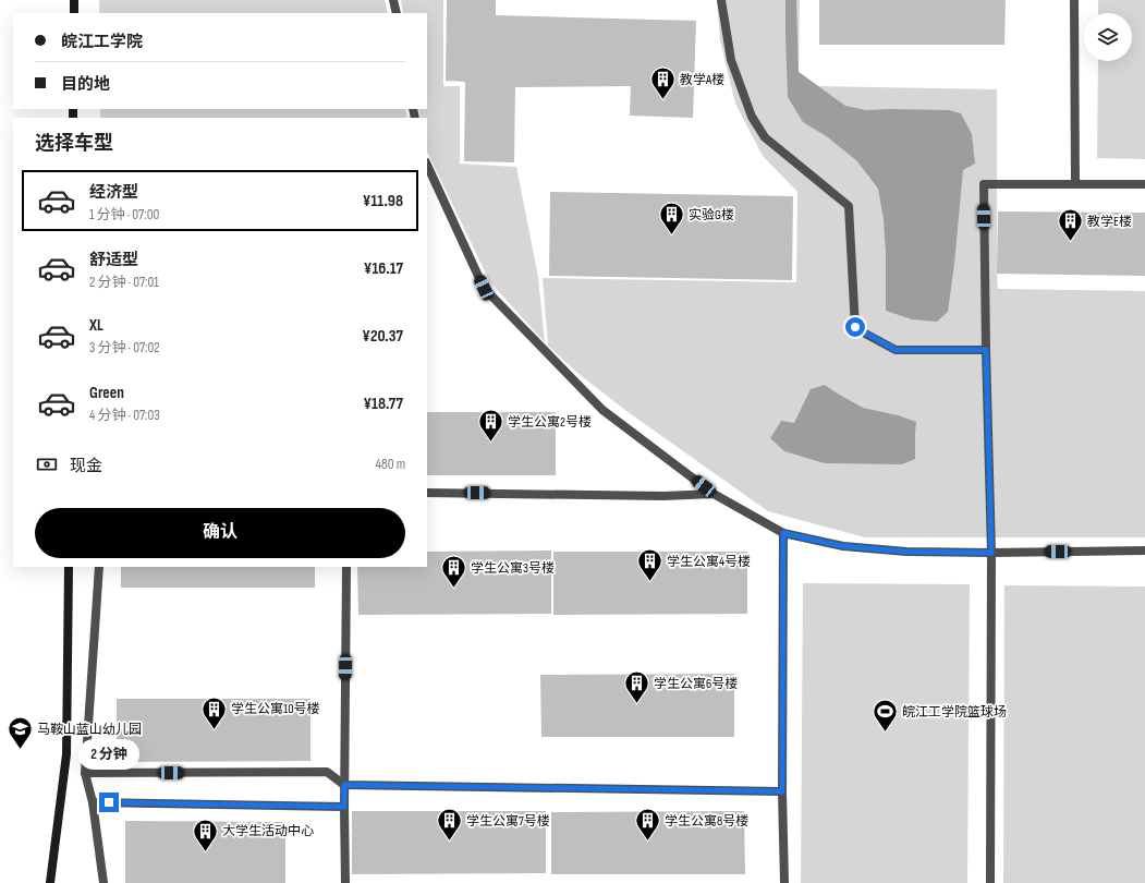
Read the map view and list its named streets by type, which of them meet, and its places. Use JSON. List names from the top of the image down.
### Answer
{
  "places": {
    "building": [
      "教学A楼",
      "实验G楼",
      "教学E楼",
      "学生公寓2号楼",
      "学生公寓4号楼",
      "学生公寓3号楼",
      "学生公寓6号楼",
      "学生公寓10号楼",
      "学生公寓7号楼",
      "学生公寓8号楼",
      "大学生活动中心"
    ],
    "sports": ["皖江工学院篮球场"],
    "school or university": ["马鞍山蓝山幼儿园"]
  },
  "page": {
    "banner": ["皖江工学院", "目的地"],
    "heading": "选择车型",
    "list": [
      {
        "name": "经济型",
        "note": "1 分钟 · 07:00",
        "value": "¥11.98"
      },
      {
        "name": "舒适型",
        "note": "2 分钟 · 07:01",
        "value": "¥16.17"
      },
      {
        "name": "XL",
        "note": "3 分钟 · 07:02",
        "value": "¥20.37"
      },
      {
        "name": "Green",
        "note": "4 分钟 · 07:03",
        "value": "¥18.77"
      }
    ],
    "pay": ["现金", "480 m"],
    "buttons": "确认",
    "bubble": "2 分钟"
  }
}
